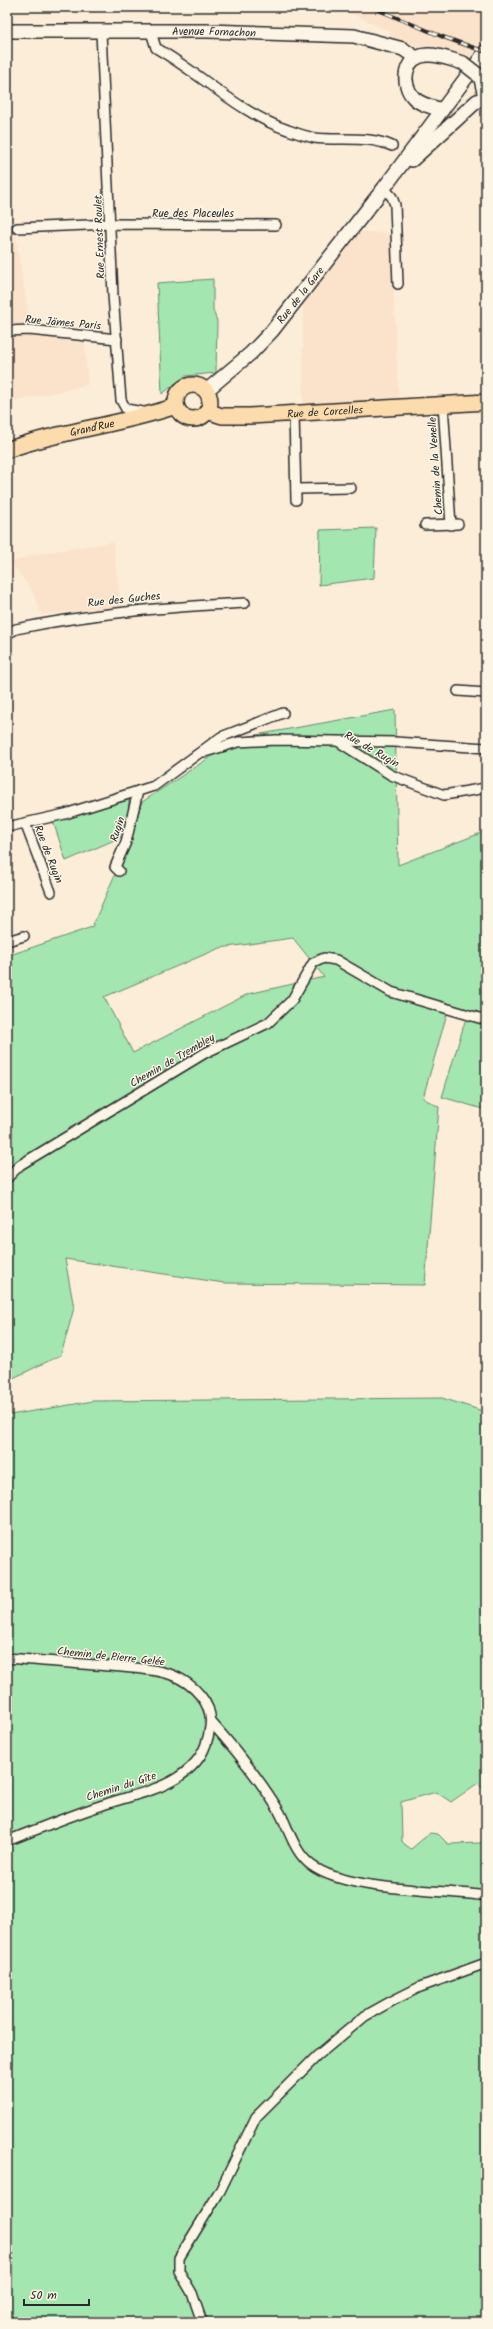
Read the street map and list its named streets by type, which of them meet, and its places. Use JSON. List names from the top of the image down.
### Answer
{
  "streets": {
    "main road": [
      "Avenue Fornachon",
      "Rue de la Gare",
      "Rue de Corcelles",
      "Grand'Rue"
    ],
    "street": [
      "Rue des Placeules",
      "Rue Ernest Roulet",
      "Rue Jämes Paris",
      "Chemin de la Venelle",
      "Rue des Guches",
      "Rue de Rugin",
      "Rugin",
      "Chemin de Trembley",
      "Chemin de Pierre Gelée",
      "Chemin du Gîte"
    ]
  },
  "crossings": [
    ["Avenue Fornachon", "Rue Ernest Roulet"],
    ["Avenue Fornachon", "Rue de la Gare"],
    ["Rue des Placeules", "Rue Ernest Roulet"],
    ["Rue Ernest Roulet", "Rue Jämes Paris"],
    ["Rue Ernest Roulet", "Grand'Rue"],
    ["Rue de la Gare", "Rue de Corcelles"],
    ["Rue de la Gare", "Grand'Rue"],
    ["Rue de Corcelles", "Grand'Rue"],
    ["Rue de Corcelles", "Chemin de la Venelle"],
    ["Rue de Rugin", "Rugin"],
    ["Chemin de Pierre Gelée", "Chemin du Gîte"]
  ],
  "scale_bar": "50 m"
}
